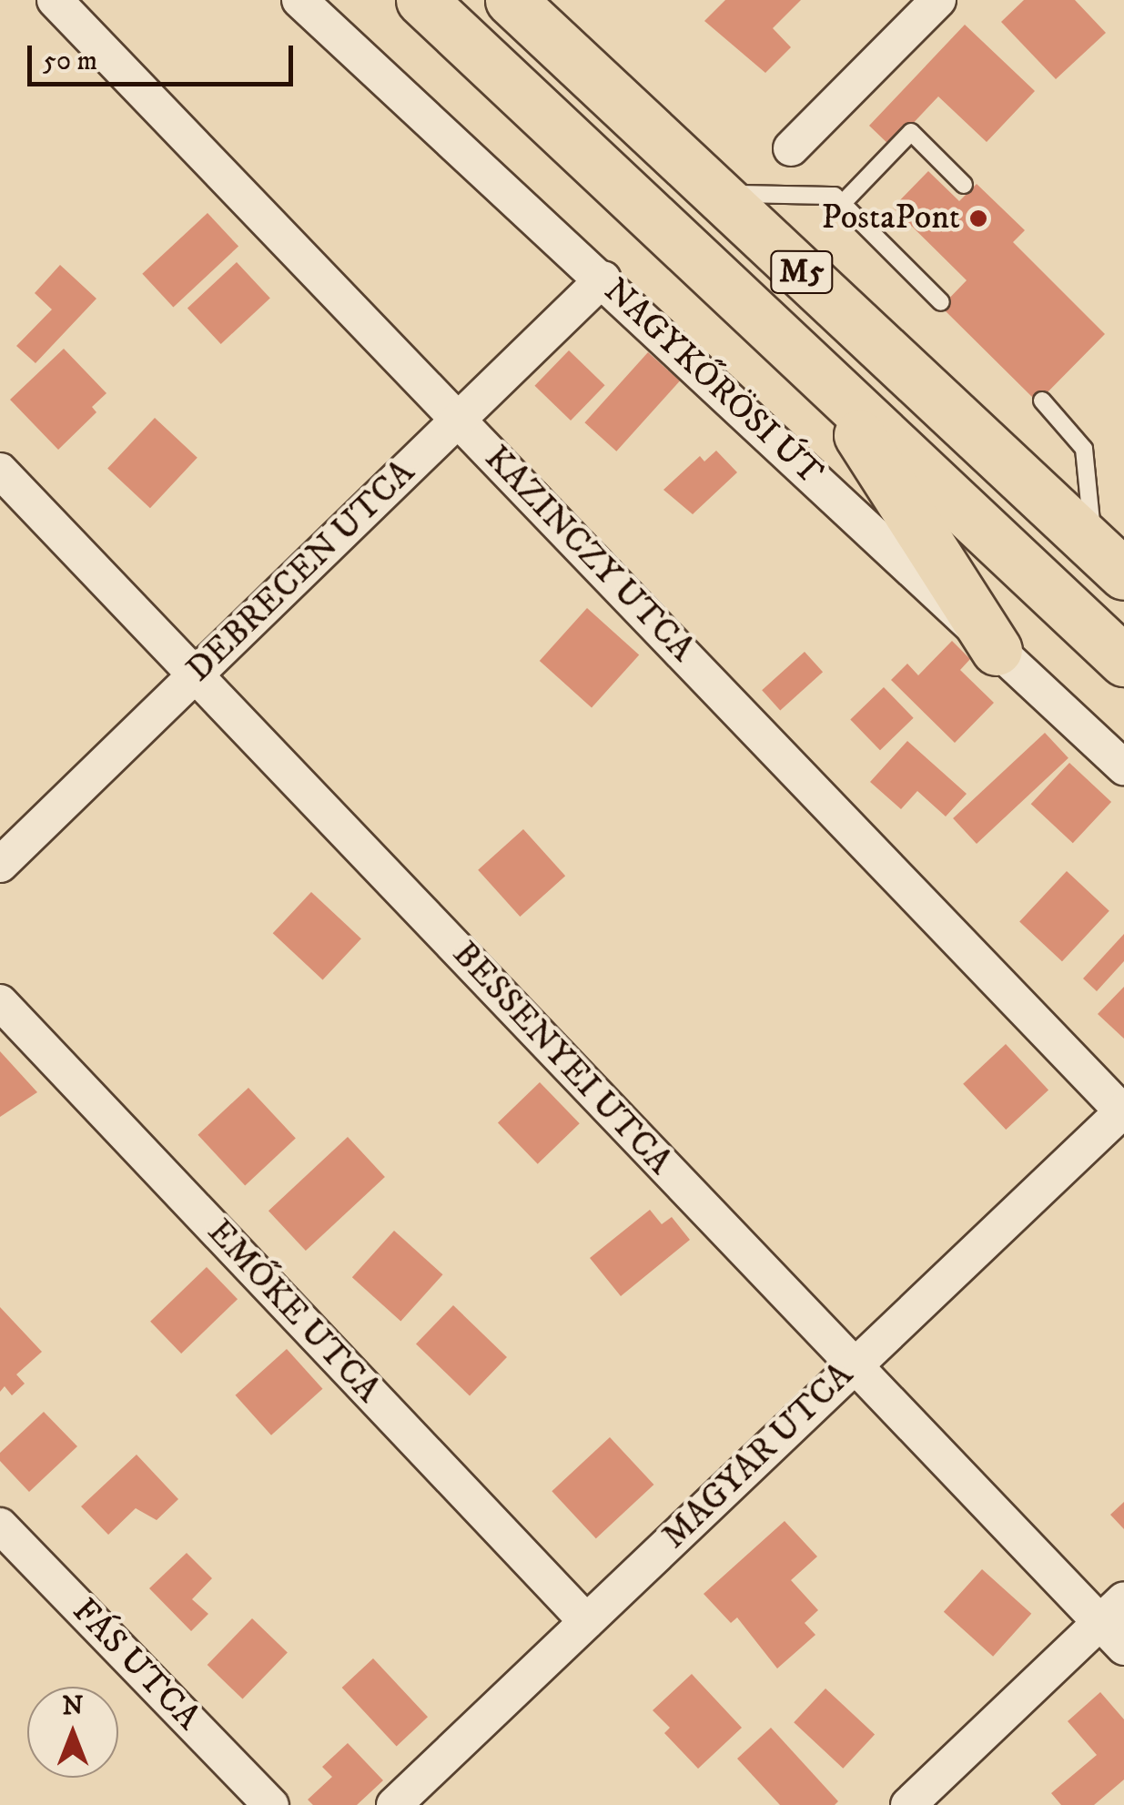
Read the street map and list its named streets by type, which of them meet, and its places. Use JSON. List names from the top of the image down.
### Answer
{
  "streets": {
    "main road": ["M5"],
    "street": [
      "NAGYKŐRÖSI ÚT",
      "KAZINCZY UTCA",
      "DEBRECEN UTCA",
      "BESSENYEI UTCA",
      "EMŐKE UTCA",
      "MAGYAR UTCA",
      "FÁS UTCA"
    ]
  },
  "crossings": [
    ["NAGYKŐRÖSI ÚT", "DEBRECEN UTCA"],
    ["KAZINCZY UTCA", "DEBRECEN UTCA"],
    ["KAZINCZY UTCA", "MAGYAR UTCA"],
    ["DEBRECEN UTCA", "BESSENYEI UTCA"],
    ["BESSENYEI UTCA", "MAGYAR UTCA"],
    ["EMŐKE UTCA", "MAGYAR UTCA"]
  ],
  "places": ["PostaPont"],
  "scale_bar": "50 m",
  "north": "top"
}
